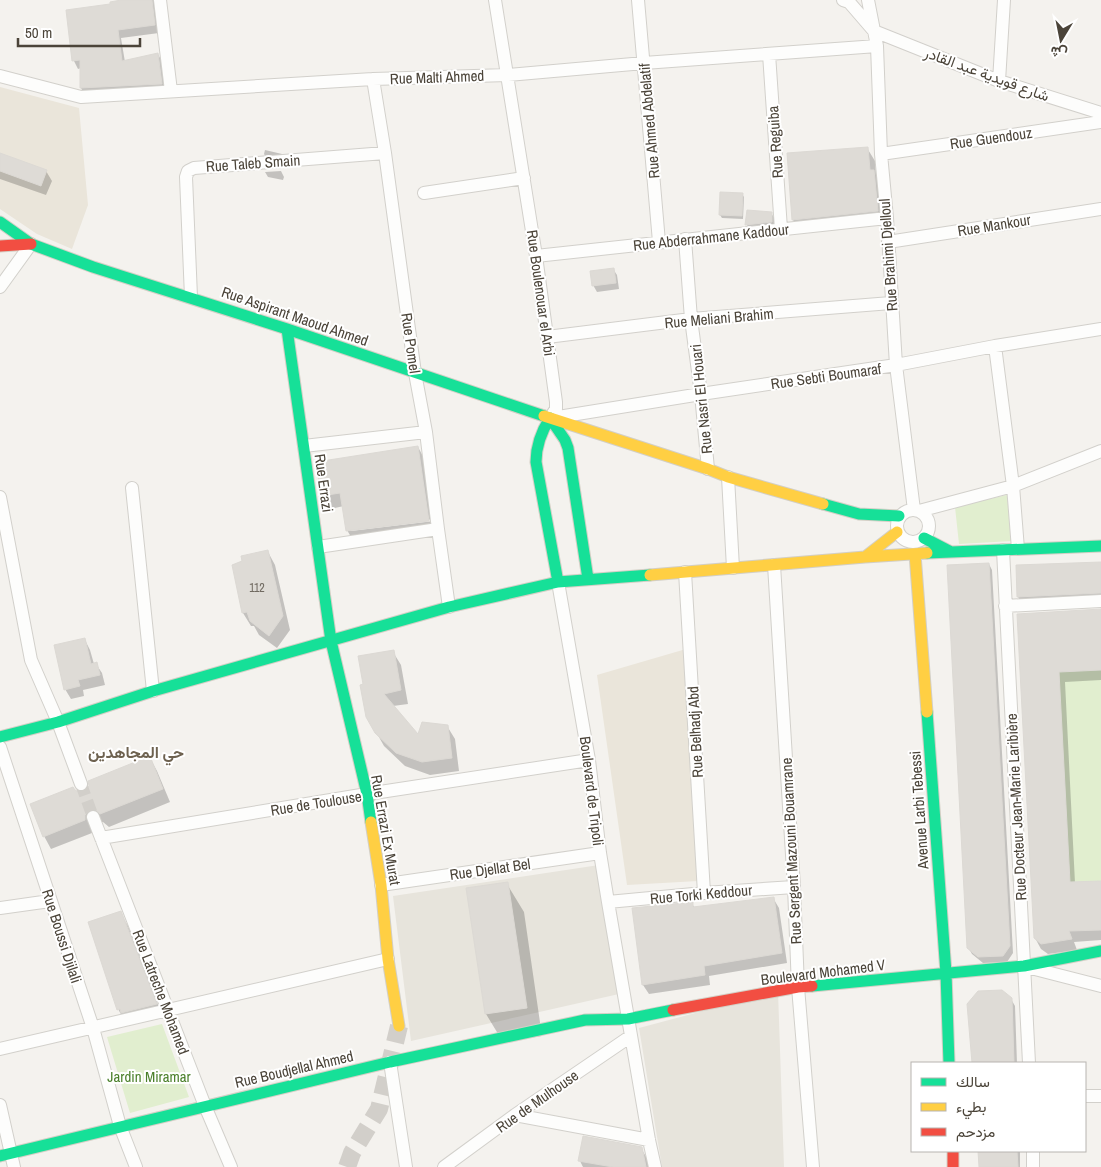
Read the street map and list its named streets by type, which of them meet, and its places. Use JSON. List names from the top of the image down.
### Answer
{
  "streets": {
    "street": [
      "شارع قويدية عبد القادر",
      "Rue Malti Ahmed",
      "Rue Ahmed Abdelatif",
      "Rue Guendouz",
      "Rue Reguiba",
      "Rue Taleb Smain",
      "Rue Mankour",
      "Rue Abderrahmane Kaddour",
      "Rue Brahimi Djelloul",
      "Rue Boulenouar el Arbi",
      "Rue Aspirant Maoud Ahmed",
      "Rue Meliani Brahim",
      "Rue Pomel",
      "Rue Sebti Boumaraf",
      "Rue Nasri El Houari",
      "Rue Errazi",
      "Rue Belhadj Abd",
      "Boulevard de Tripoli",
      "Rue de Toulouse",
      "Rue Docteur Jean-Marie Laribière",
      "Avenue Larbi Tebessi",
      "Rue Errazi Ex Murat",
      "Rue Sergent Mazouni Bouamrane",
      "Rue Djellat Bel",
      "Rue Torki Keddour",
      "Rue Boussi Djilali",
      "Boulevard Mohamed V",
      "Rue Latreche Mohamed",
      "Rue Boudjellal Ahmed",
      "Rue de Mulhouse"
    ]
  },
  "crossings": [
    ["شارع قويدية عبد القادر", "Rue Brahimi Djelloul"],
    ["Rue Malti Ahmed", "Rue Ahmed Abdelatif"],
    ["Rue Malti Ahmed", "Rue Reguiba"],
    ["Rue Malti Ahmed", "Rue Brahimi Djelloul"],
    ["Rue Malti Ahmed", "Rue Boulenouar el Arbi"],
    ["Rue Malti Ahmed", "Rue Pomel"],
    ["Rue Ahmed Abdelatif", "Rue Abderrahmane Kaddour"],
    ["Rue Guendouz", "Rue Brahimi Djelloul"],
    ["Rue Reguiba", "Rue Abderrahmane Kaddour"],
    ["Rue Taleb Smain", "Rue Aspirant Maoud Ahmed"],
    ["Rue Taleb Smain", "Rue Pomel"],
    ["Rue Mankour", "Rue Brahimi Djelloul"],
    ["Rue Abderrahmane Kaddour", "Rue Brahimi Djelloul"],
    ["Rue Abderrahmane Kaddour", "Rue Boulenouar el Arbi"],
    ["Rue Abderrahmane Kaddour", "Rue Nasri El Houari"],
    ["Rue Brahimi Djelloul", "Rue Aspirant Maoud Ahmed"],
    ["Rue Brahimi Djelloul", "Rue Meliani Brahim"],
    ["Rue Brahimi Djelloul", "Rue Sebti Boumaraf"],
    ["Rue Boulenouar el Arbi", "Rue Aspirant Maoud Ahmed"],
    ["Rue Boulenouar el Arbi", "Rue Meliani Brahim"],
    ["Rue Boulenouar el Arbi", "Rue Sebti Boumaraf"],
    ["Rue Boulenouar el Arbi", "Boulevard de Tripoli"],
    ["Rue Aspirant Maoud Ahmed", "Rue Pomel"],
    ["Rue Aspirant Maoud Ahmed", "Rue Sebti Boumaraf"],
    ["Rue Aspirant Maoud Ahmed", "Rue Nasri El Houari"],
    ["Rue Aspirant Maoud Ahmed", "Rue Errazi"],
    ["Rue Aspirant Maoud Ahmed", "Boulevard de Tripoli"],
    ["Rue Meliani Brahim", "Rue Nasri El Houari"],
    ["Rue Sebti Boumaraf", "Rue Nasri El Houari"],
    ["Rue Sebti Boumaraf", "Boulevard de Tripoli"],
    ["Rue Errazi", "Rue Errazi Ex Murat"],
    ["Rue Belhadj Abd", "Rue Torki Keddour"],
    ["Boulevard de Tripoli", "Rue de Toulouse"],
    ["Boulevard de Tripoli", "Rue Djellat Bel"],
    ["Boulevard de Tripoli", "Rue Torki Keddour"],
    ["Boulevard de Tripoli", "Boulevard Mohamed V"],
    ["Boulevard de Tripoli", "Rue de Mulhouse"],
    ["Rue de Toulouse", "Rue Errazi Ex Murat"],
    ["Rue de Toulouse", "Rue Latreche Mohamed"],
    ["Rue Docteur Jean-Marie Laribière", "Boulevard Mohamed V"],
    ["Avenue Larbi Tebessi", "Boulevard Mohamed V"],
    ["Rue Errazi Ex Murat", "Rue Djellat Bel"],
    ["Rue Sergent Mazouni Bouamrane", "Rue Torki Keddour"],
    ["Rue Sergent Mazouni Bouamrane", "Boulevard Mohamed V"],
    ["Rue Boussi Djilali", "Rue Boudjellal Ahmed"],
    ["Boulevard Mohamed V", "Rue Boudjellal Ahmed"],
    ["Rue Latreche Mohamed", "Rue Boudjellal Ahmed"]
  ],
  "districts": ["حي المجاهدين"],
  "parks": ["Jardin Miramar"],
  "house_numbers": ["112"],
  "legend": ["سالك", "بطيء", "مزدحم"],
  "scale_bar": "50 m",
  "north": "bottom"
}
